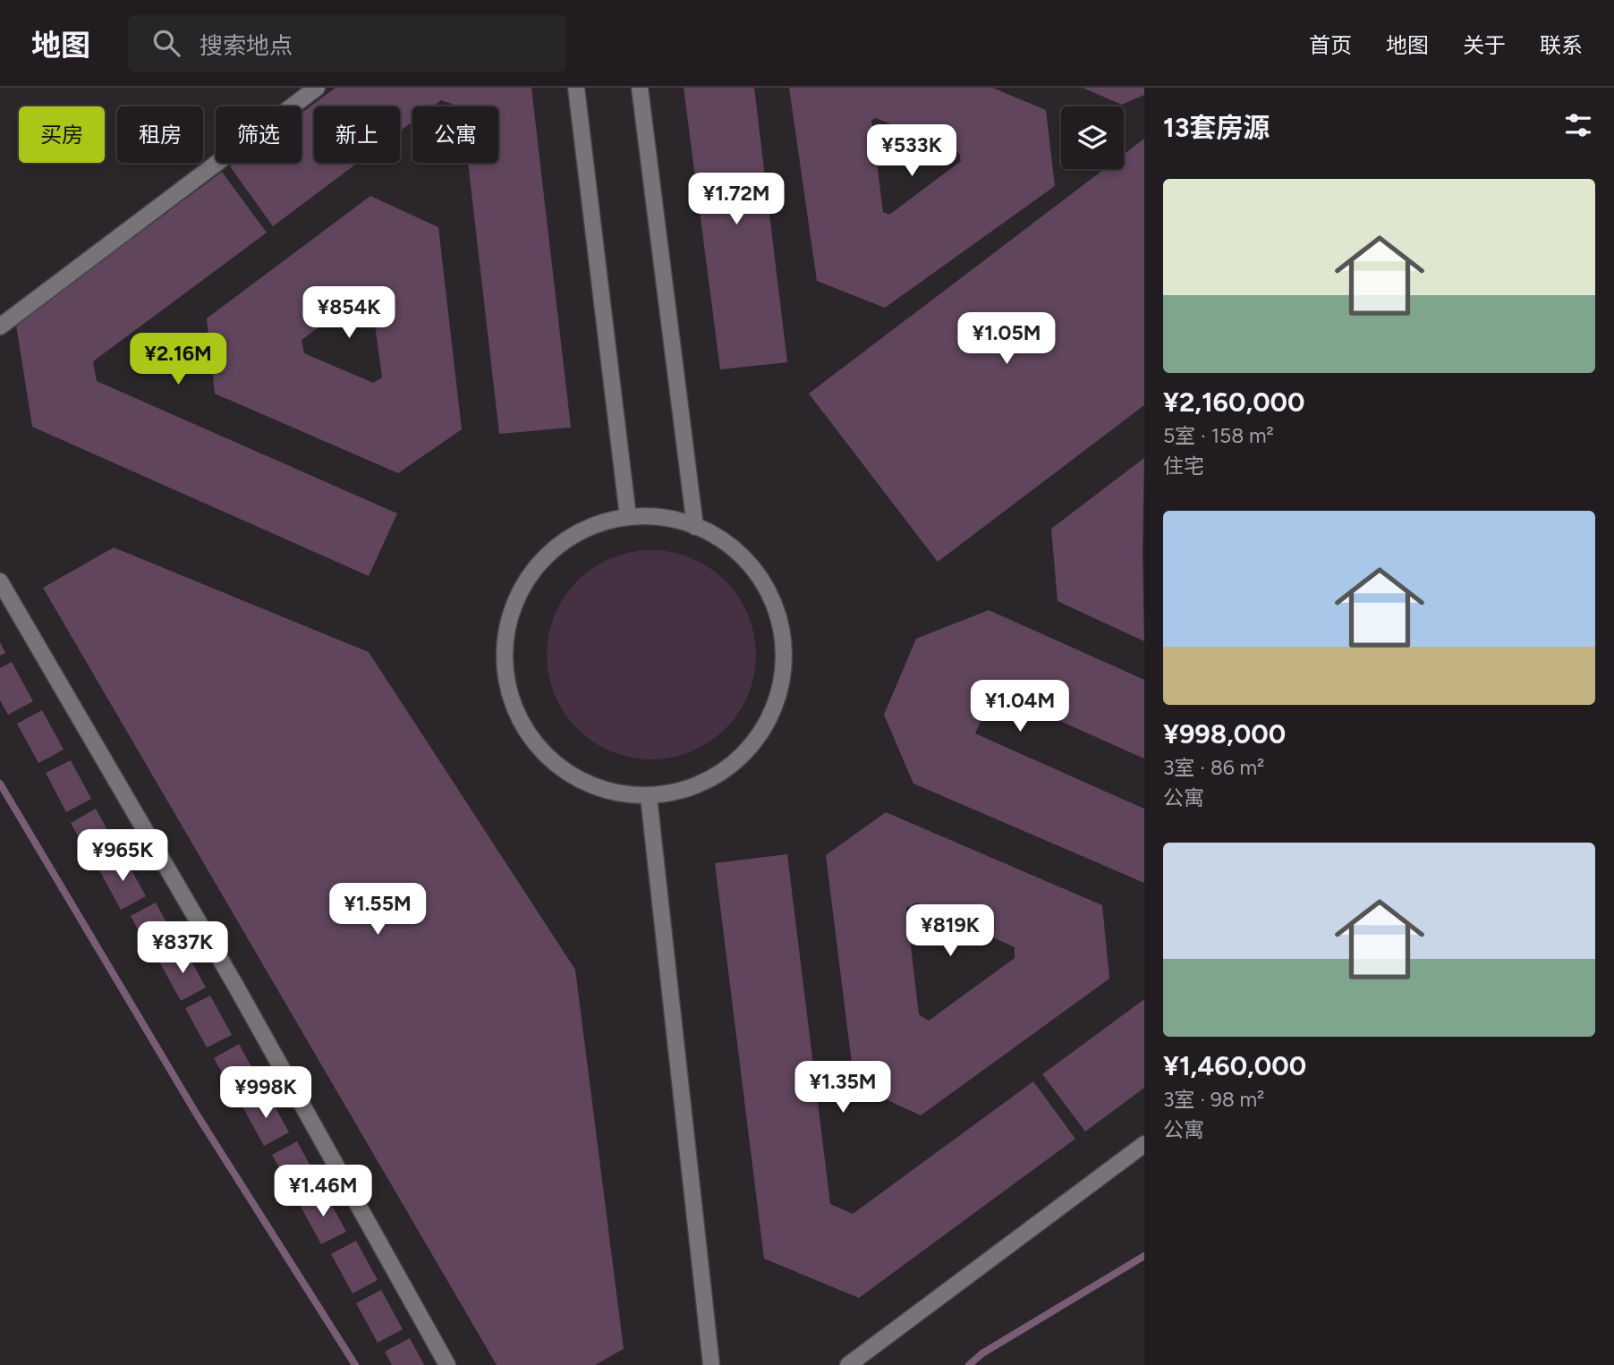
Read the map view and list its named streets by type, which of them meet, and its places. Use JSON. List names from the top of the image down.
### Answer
{
  "page": {
    "header": "地图",
    "search": "搜索地点",
    "nav": [
      "首页",
      "地图",
      "关于",
      "联系"
    ],
    "heading": "13套房源",
    "chip": [
      "买房",
      "租房",
      "筛选",
      "新上",
      "公寓"
    ],
    "price": [
      "¥533K",
      "¥1.72M",
      "¥854K",
      "¥1.05M",
      "¥2.16M",
      "¥1.04M",
      "¥965K",
      "¥1.55M",
      "¥819K",
      "¥837K",
      "¥1.35M",
      "¥998K",
      "¥1.46M"
    ],
    "list": [
      {
        "name": "¥2,160,000",
        "note": "5室 · 158 m² · 住宅"
      },
      {
        "name": "¥998,000",
        "note": "3室 · 86 m² · 公寓"
      },
      {
        "name": "¥1,460,000",
        "note": "3室 · 98 m² · 公寓"
      }
    ]
  }
}
